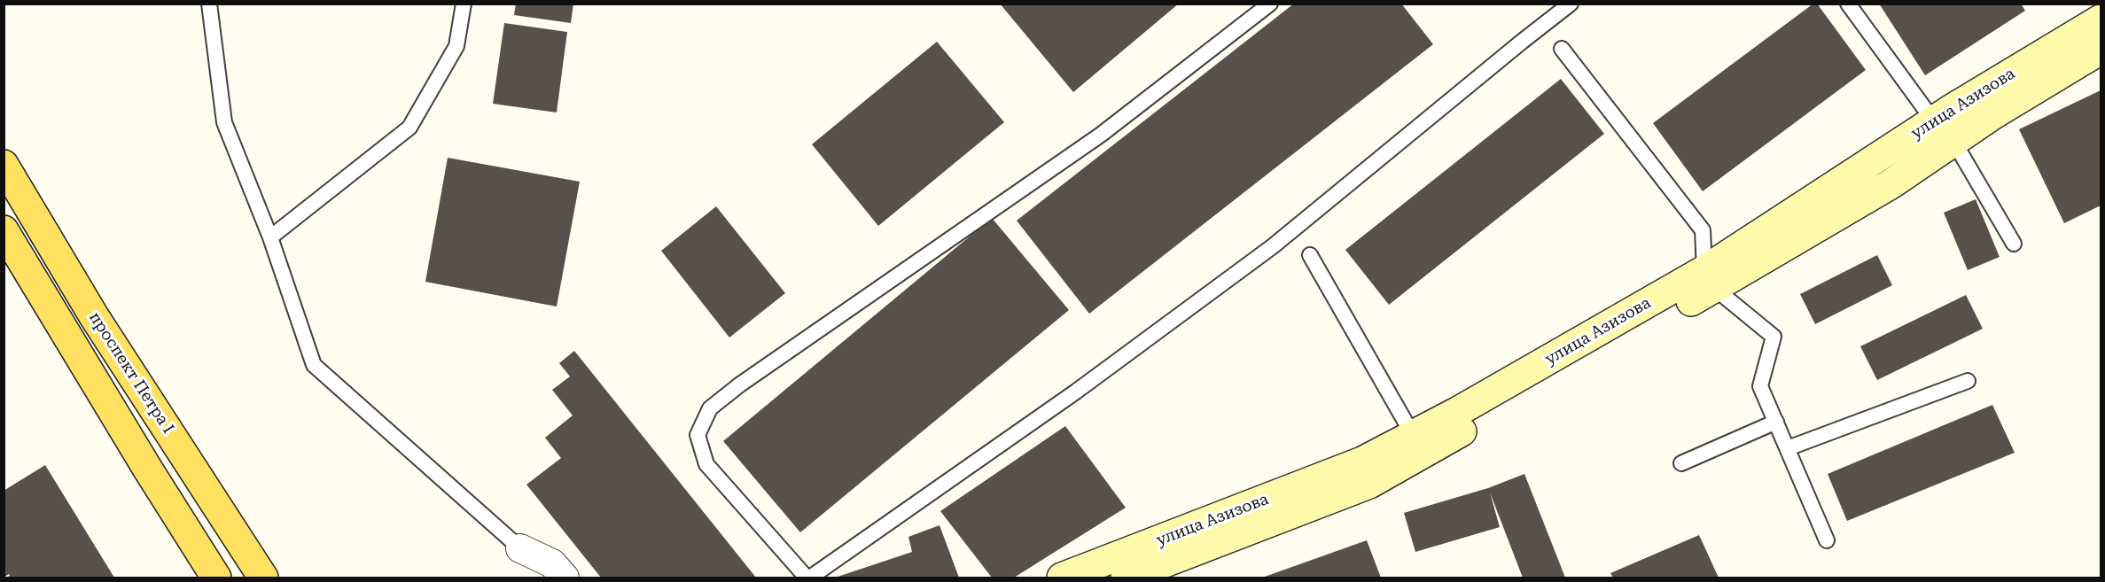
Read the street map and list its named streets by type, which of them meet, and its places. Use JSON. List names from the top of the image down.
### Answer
{
  "streets": {
    "main road": ["улица Азизова", "проспект Петра I"]
  }
}
